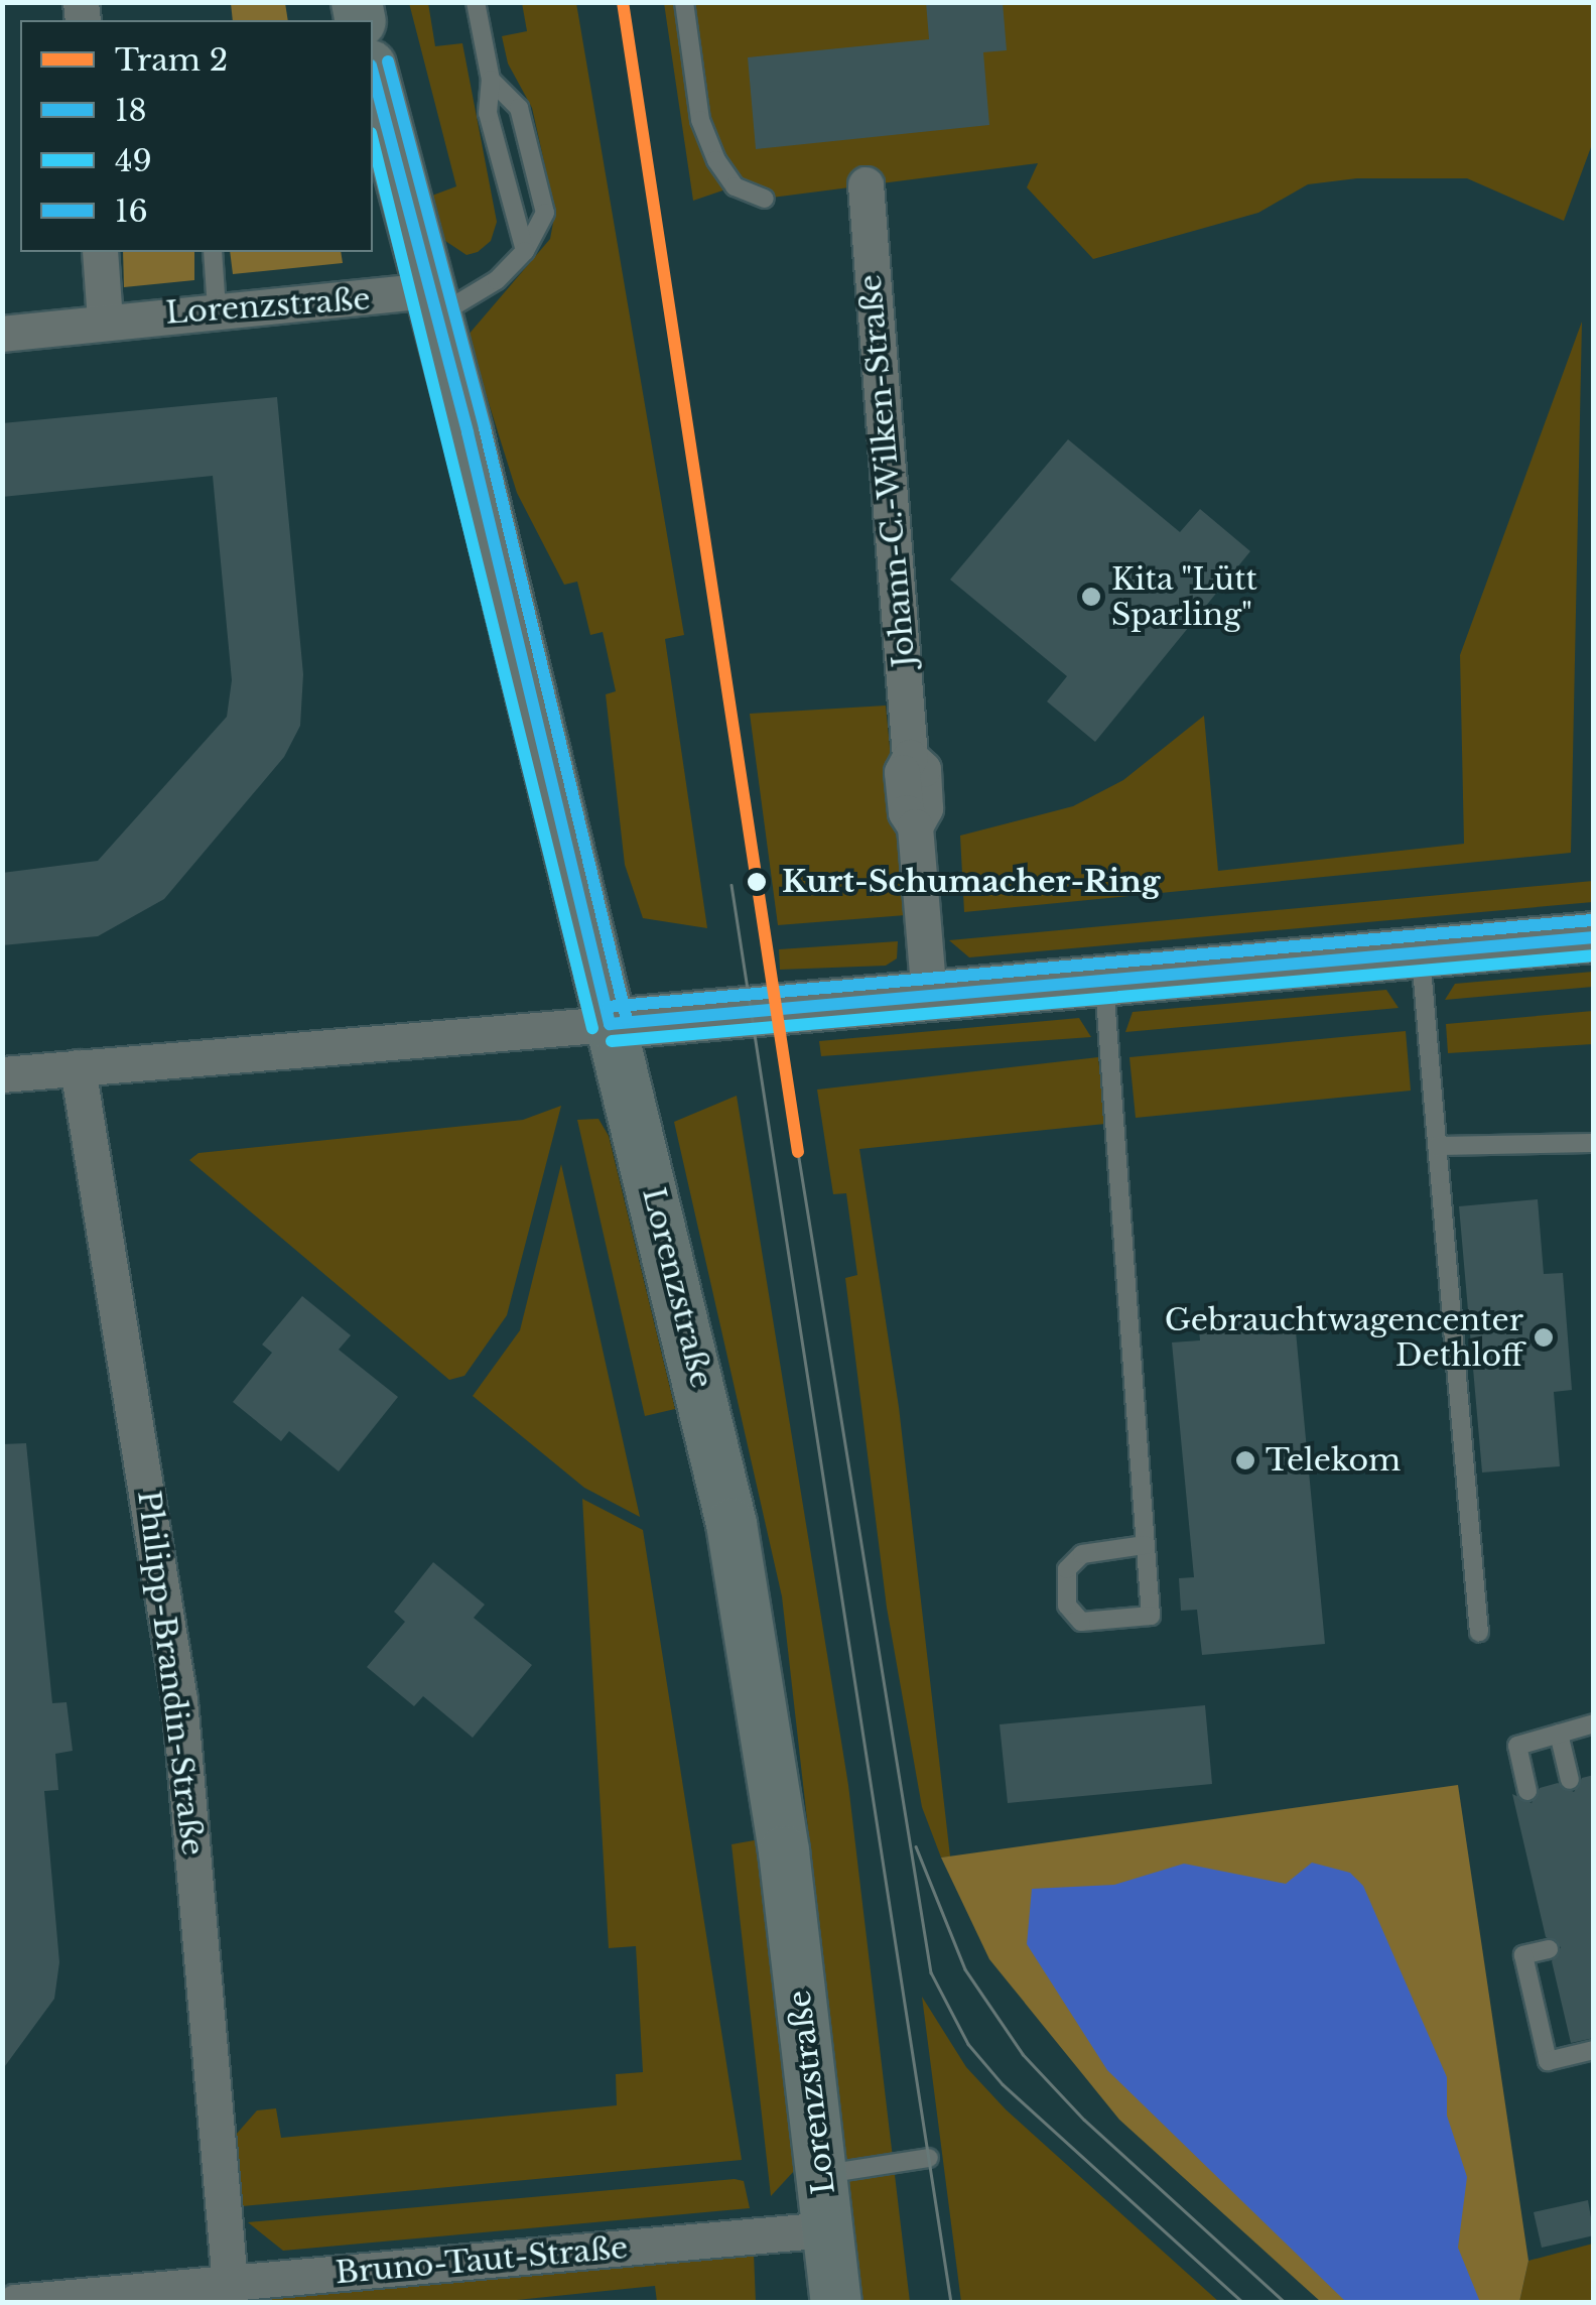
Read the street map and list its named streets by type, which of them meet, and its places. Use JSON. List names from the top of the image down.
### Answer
{
  "streets": {
    "street": [
      "Lorenzstraße",
      "Johann-C.-Wilken-Straße",
      "Philipp-Brandin-Straße",
      "Bruno-Taut-Straße"
    ]
  },
  "crossings": [
    ["Lorenzstraße", "Bruno-Taut-Straße"],
    ["Philipp-Brandin-Straße", "Bruno-Taut-Straße"]
  ],
  "places": [
    "Kita \"Lütt Sparling\"",
    "Kurt-Schumacher-Ring",
    "Gebrauchtwagencenter Dethloff",
    "Telekom"
  ],
  "lines": [
    "tram line 2",
    "transit line 16",
    "transit line 18",
    "transit line 49"
  ],
  "legend": [
    "Tram 2",
    "18",
    "49",
    "16"
  ]
}
